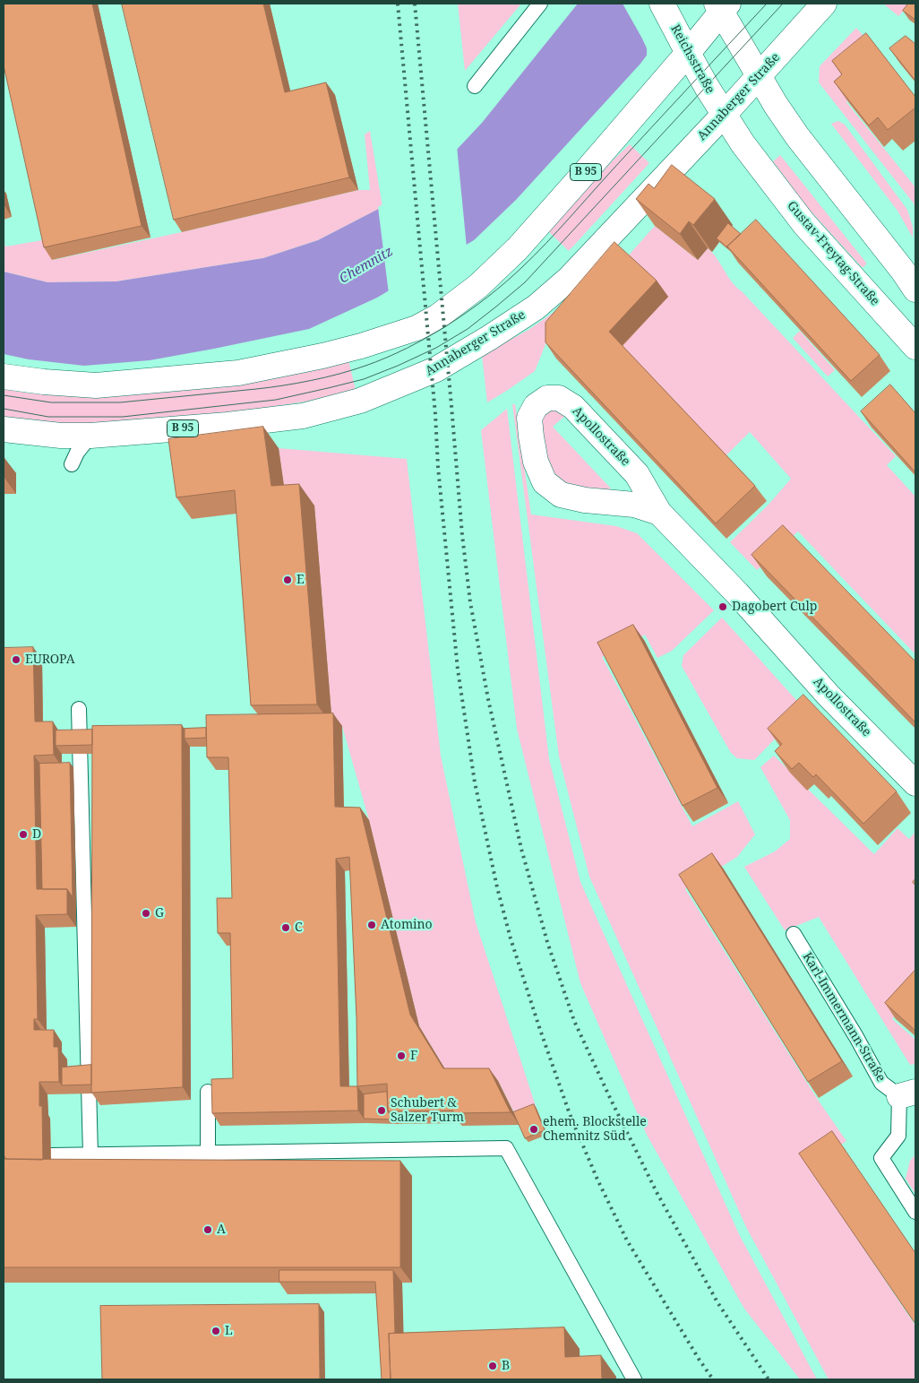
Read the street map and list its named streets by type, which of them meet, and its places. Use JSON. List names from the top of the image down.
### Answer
{
  "streets": {
    "main road": [
      "Reichsstraße",
      "Annaberger Straße",
      "B 95",
      "Gustav-Freytag-Straße",
      "Apollostraße"
    ],
    "lane": ["Karl-Immermann-Straße"]
  },
  "crossings": [
    ["Reichsstraße", "Annaberger Straße"],
    ["Reichsstraße", "B 95"],
    ["Reichsstraße", "Gustav-Freytag-Straße"],
    ["Annaberger Straße", "Gustav-Freytag-Straße"]
  ],
  "water": ["Chemnitz"],
  "places": [
    "E",
    "Dagobert Culp",
    "EUROPA",
    "D",
    "G",
    "Atomino",
    "C",
    "F",
    "Schubert & Salzer Turm",
    "ehem. Blockstelle Chemnitz Süd",
    "A",
    "L",
    "B"
  ]
}
